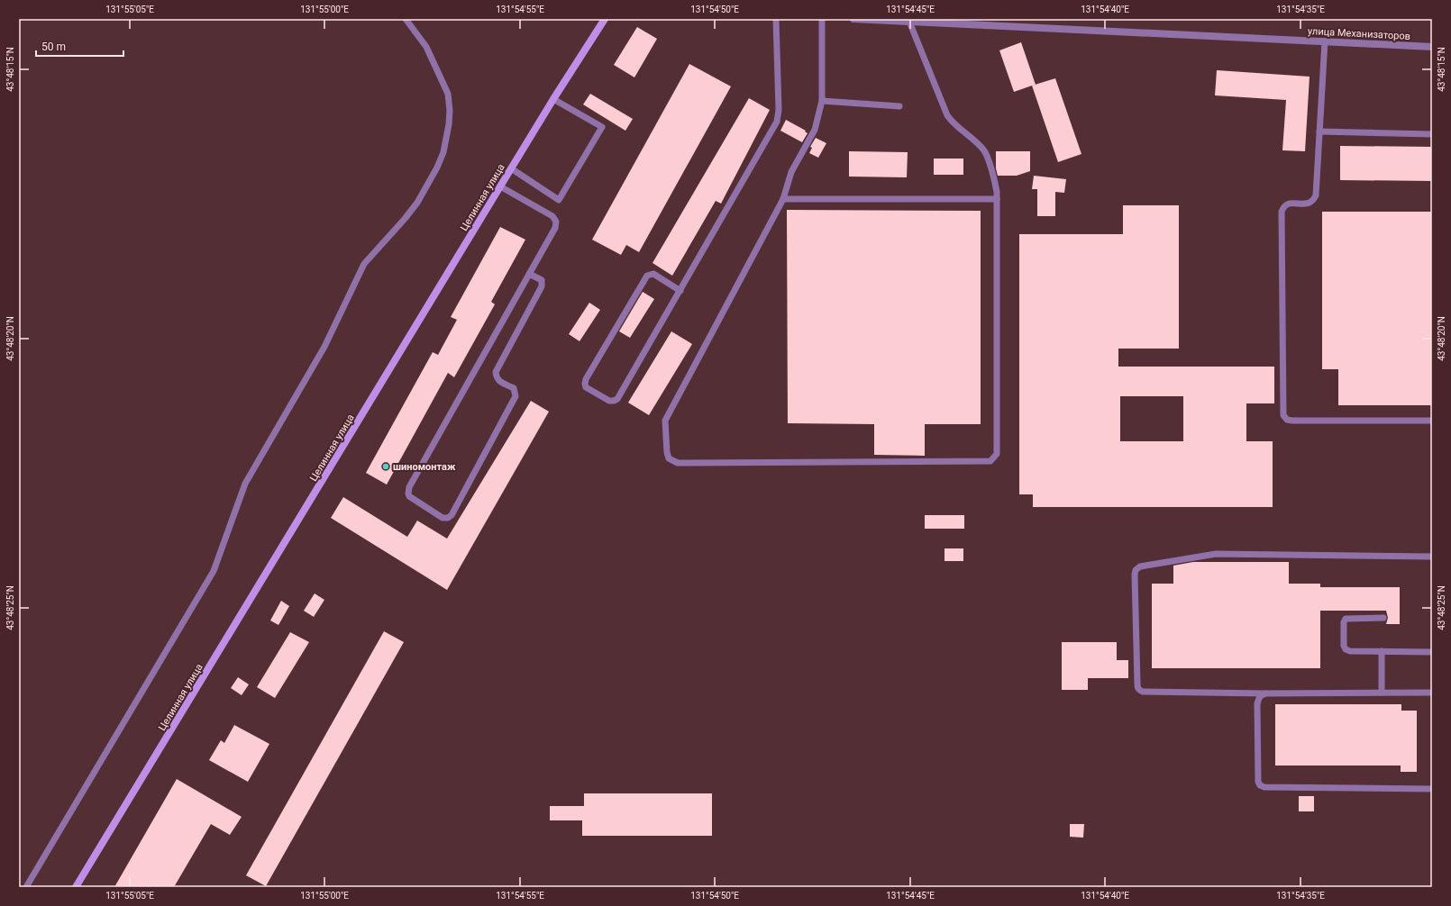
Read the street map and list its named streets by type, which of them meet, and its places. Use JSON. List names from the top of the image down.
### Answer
{
  "streets": {
    "main road": ["Целинная улица"],
    "street": ["улица Механизаторов"]
  },
  "places": ["шиномонтаж"],
  "scale_bar": "50 m",
  "coordinates": [
    "131°55'05\"E",
    "131°55'00\"E",
    "131°54'55\"E",
    "131°54'50\"E",
    "131°54'45\"E",
    "131°54'40\"E",
    "131°54'35\"E",
    "43°48'15\"N",
    "43°48'20\"N",
    "43°48'25\"N"
  ]
}
